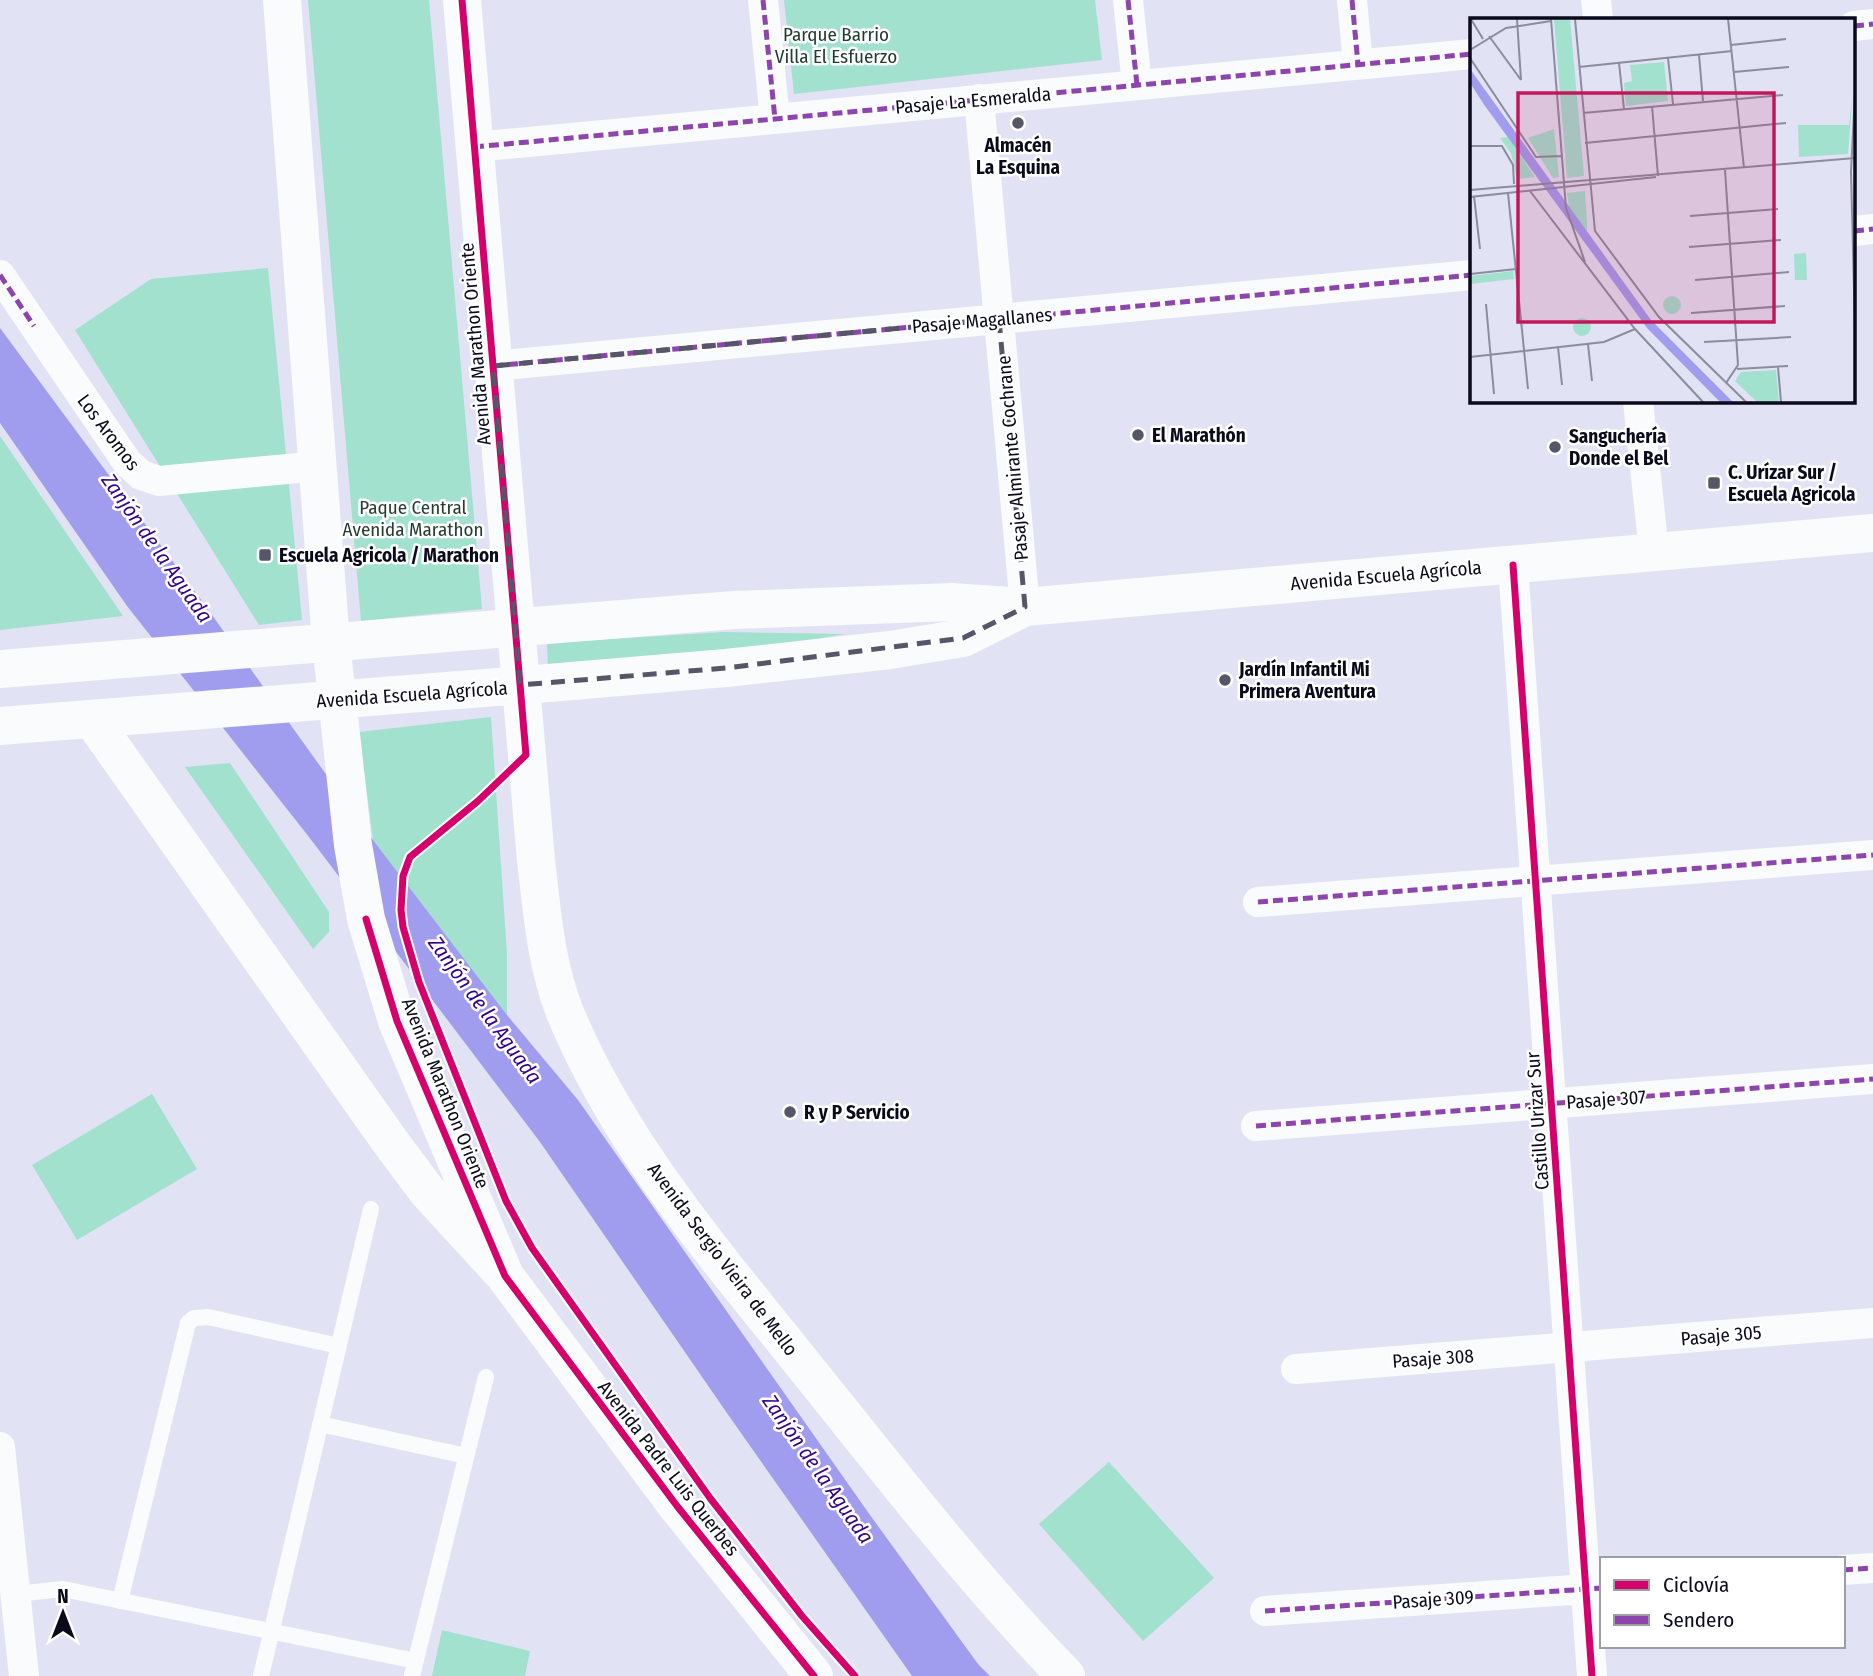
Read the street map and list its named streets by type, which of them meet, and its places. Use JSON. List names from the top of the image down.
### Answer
{
  "streets": {
    "main road": [
      "Avenida Marathon Oriente",
      "Avenida Escuela Agrícola",
      "Avenida Sergio Vieira de Mello",
      "Avenida Padre Luis Querbes"
    ],
    "street": [
      "Pasaje La Esmeralda",
      "Pasaje Magallanes",
      "Los Aromos",
      "Pasaje Almirante Cochrane",
      "Pasaje 307",
      "Castillo Urizar Sur",
      "Pasaje 305",
      "Pasaje 308",
      "Pasaje 309"
    ]
  },
  "crossings": [
    ["Pasaje La Esmeralda", "Avenida Marathon Oriente"],
    ["Pasaje La Esmeralda", "Pasaje Almirante Cochrane"],
    ["Pasaje Magallanes", "Avenida Marathon Oriente"],
    ["Pasaje Magallanes", "Pasaje Almirante Cochrane"],
    ["Avenida Marathon Oriente", "Los Aromos"],
    ["Avenida Marathon Oriente", "Avenida Escuela Agrícola"],
    ["Avenida Marathon Oriente", "Avenida Sergio Vieira de Mello"],
    ["Avenida Marathon Oriente", "Avenida Padre Luis Querbes"],
    ["Pasaje Almirante Cochrane", "Avenida Escuela Agrícola"],
    ["Avenida Escuela Agrícola", "Castillo Urizar Sur"],
    ["Avenida Escuela Agrícola", "Avenida Sergio Vieira de Mello"],
    ["Pasaje 307", "Castillo Urizar Sur"],
    ["Castillo Urizar Sur", "Pasaje 305"],
    ["Castillo Urizar Sur", "Pasaje 308"],
    ["Castillo Urizar Sur", "Pasaje 309"],
    ["Pasaje 305", "Pasaje 308"]
  ],
  "water": ["Zanjón de la Aguada"],
  "parks": ["Parque Barrio Villa El Esfuerzo", "Paque Central Avenida Marathon"],
  "places": {
    "other": [
      "Almacén La Esquina",
      "El Marathón",
      "Sanguchería Donde el Bel",
      "Jardín Infantil Mi Primera Aventura",
      "R y P Servicio"
    ],
    "transit": ["C. Urízar Sur / Escuela Agricola", "Escuela Agricola / Marathon"]
  },
  "legend": ["Ciclovía", "Sendero"],
  "north": "top"
}
